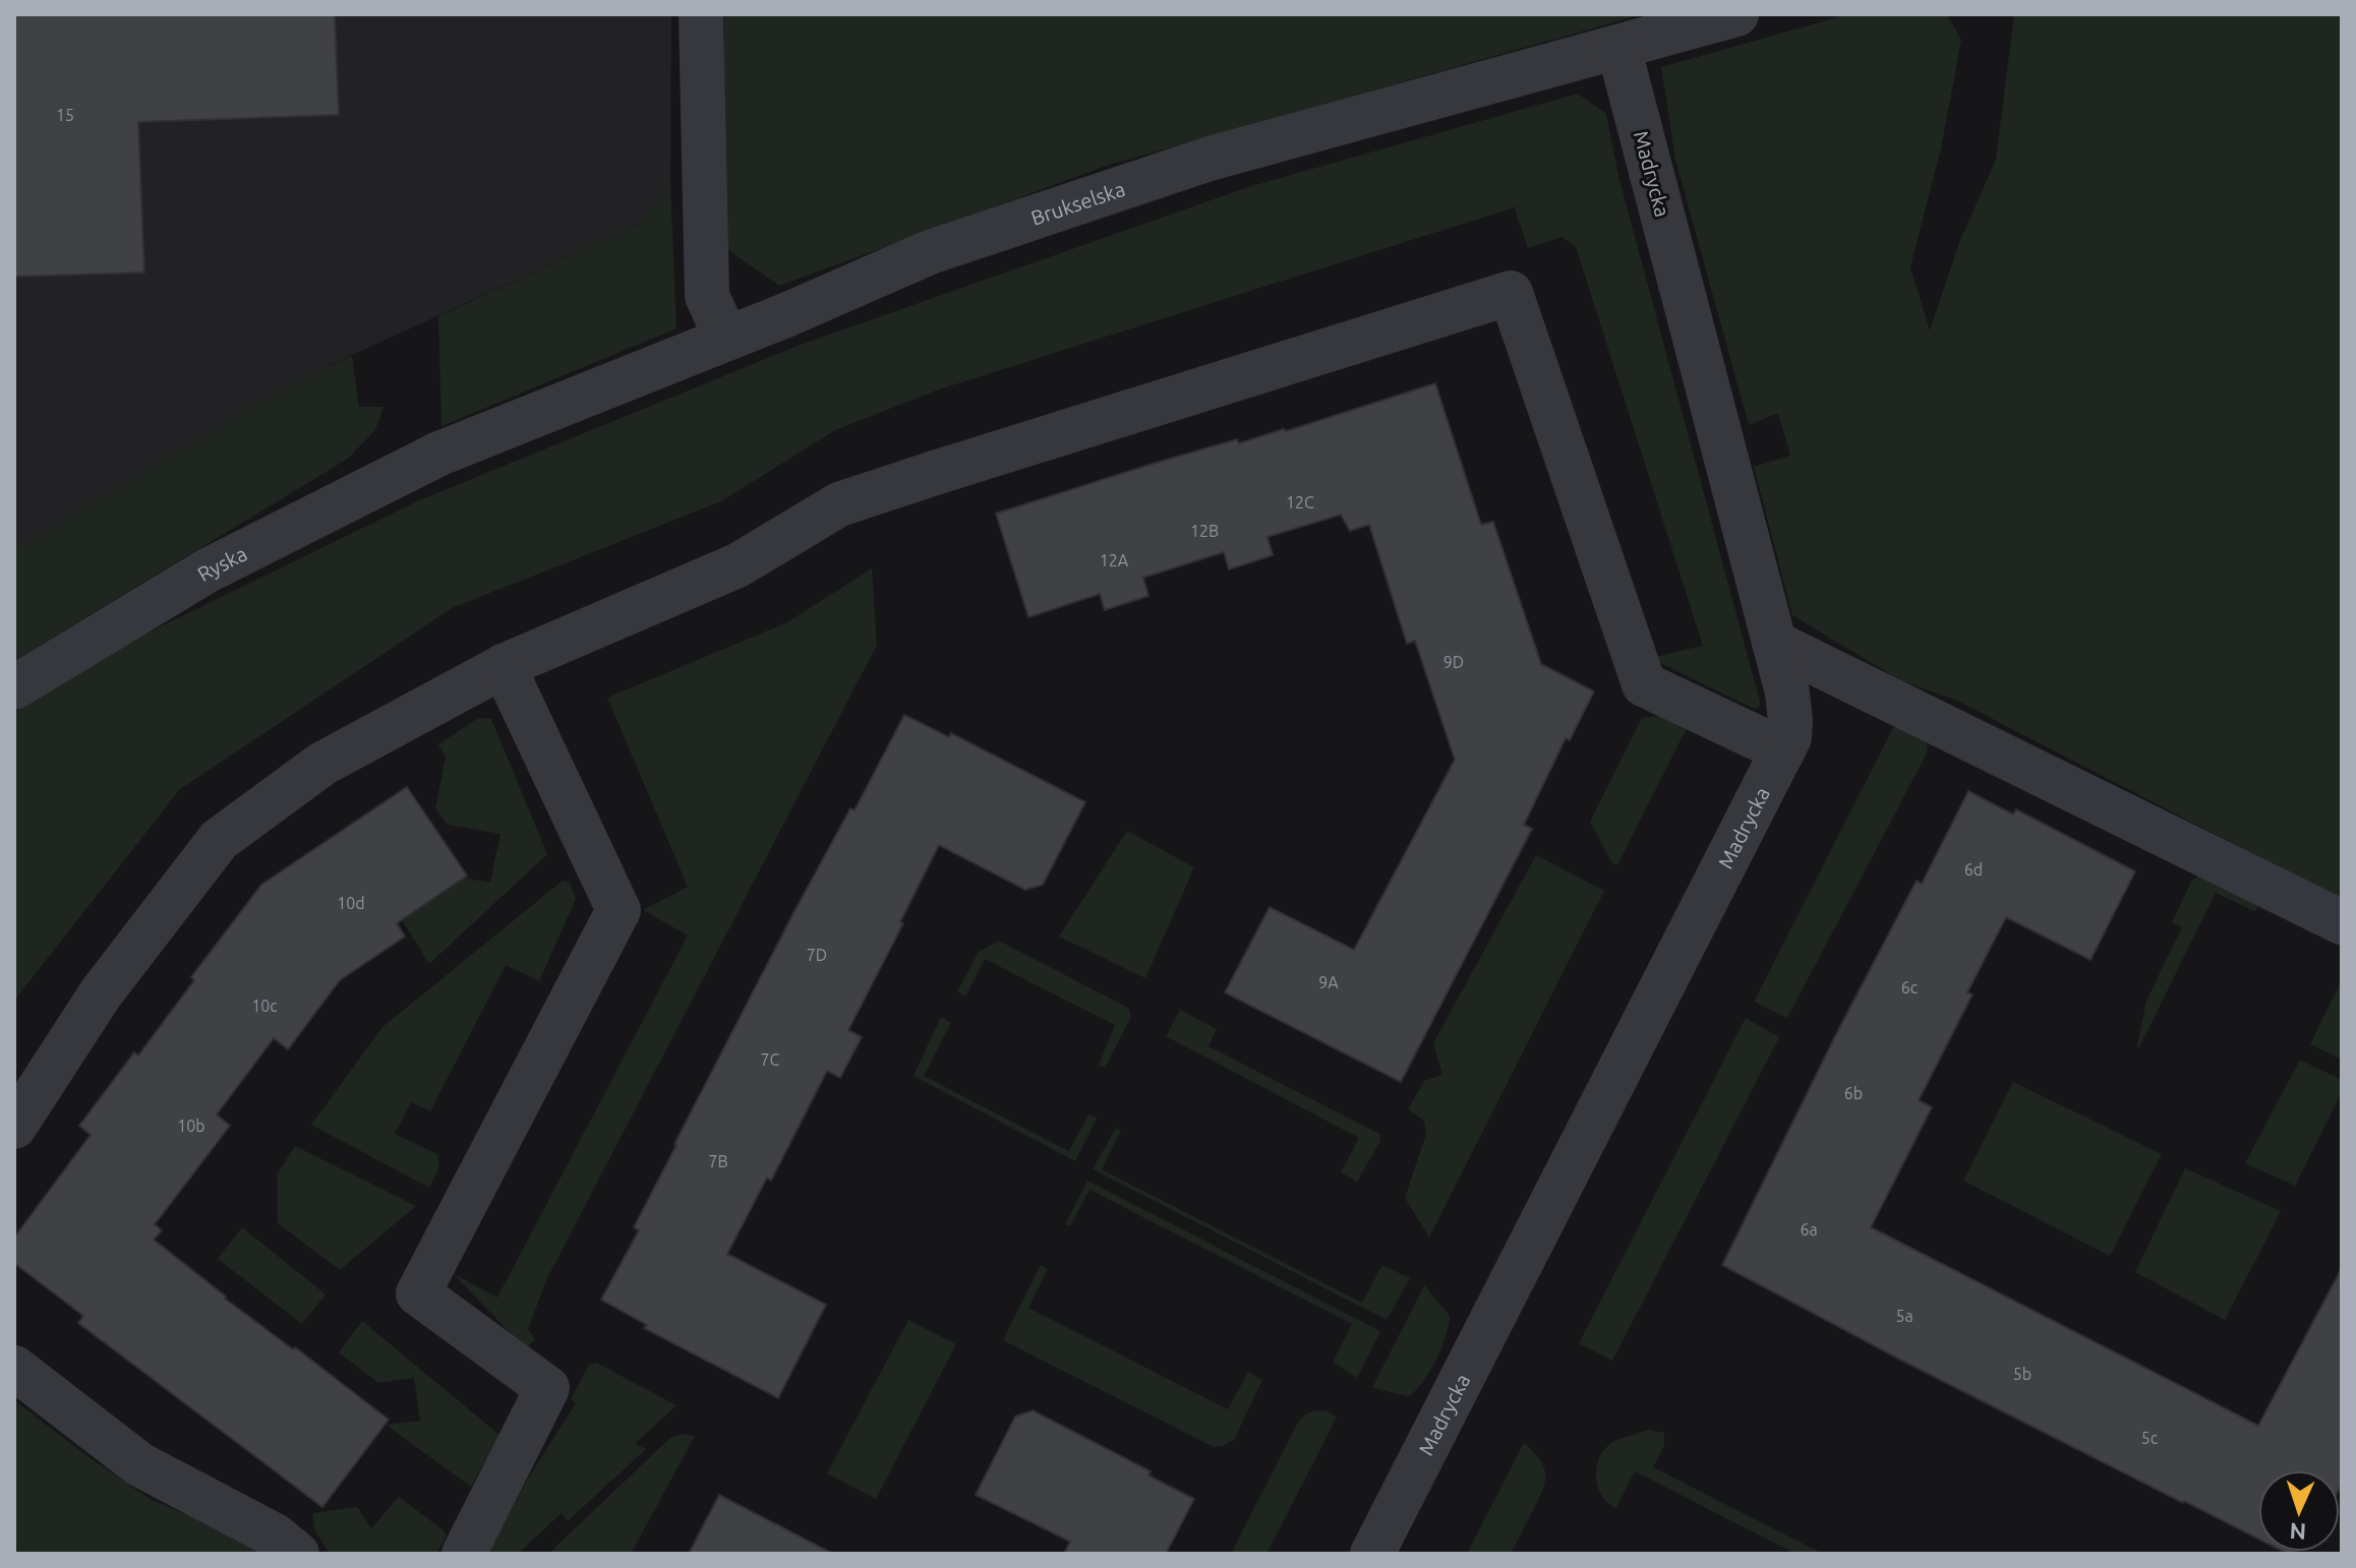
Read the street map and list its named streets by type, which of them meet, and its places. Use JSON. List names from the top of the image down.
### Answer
{
  "streets": {
    "street": ["Madrycka", "Brukselska", "Ryska"]
  },
  "crossings": [
    ["Madrycka", "Brukselska"],
    ["Brukselska", "Ryska"]
  ],
  "house_numbers": [
    "15",
    "12C",
    "12B",
    "12A",
    "9D",
    "6d",
    "10d",
    "7D",
    "9A",
    "6c",
    "10c",
    "7C",
    "6b",
    "10b",
    "7B",
    "6a",
    "5a",
    "5b",
    "5c"
  ],
  "north": "bottom"
}
